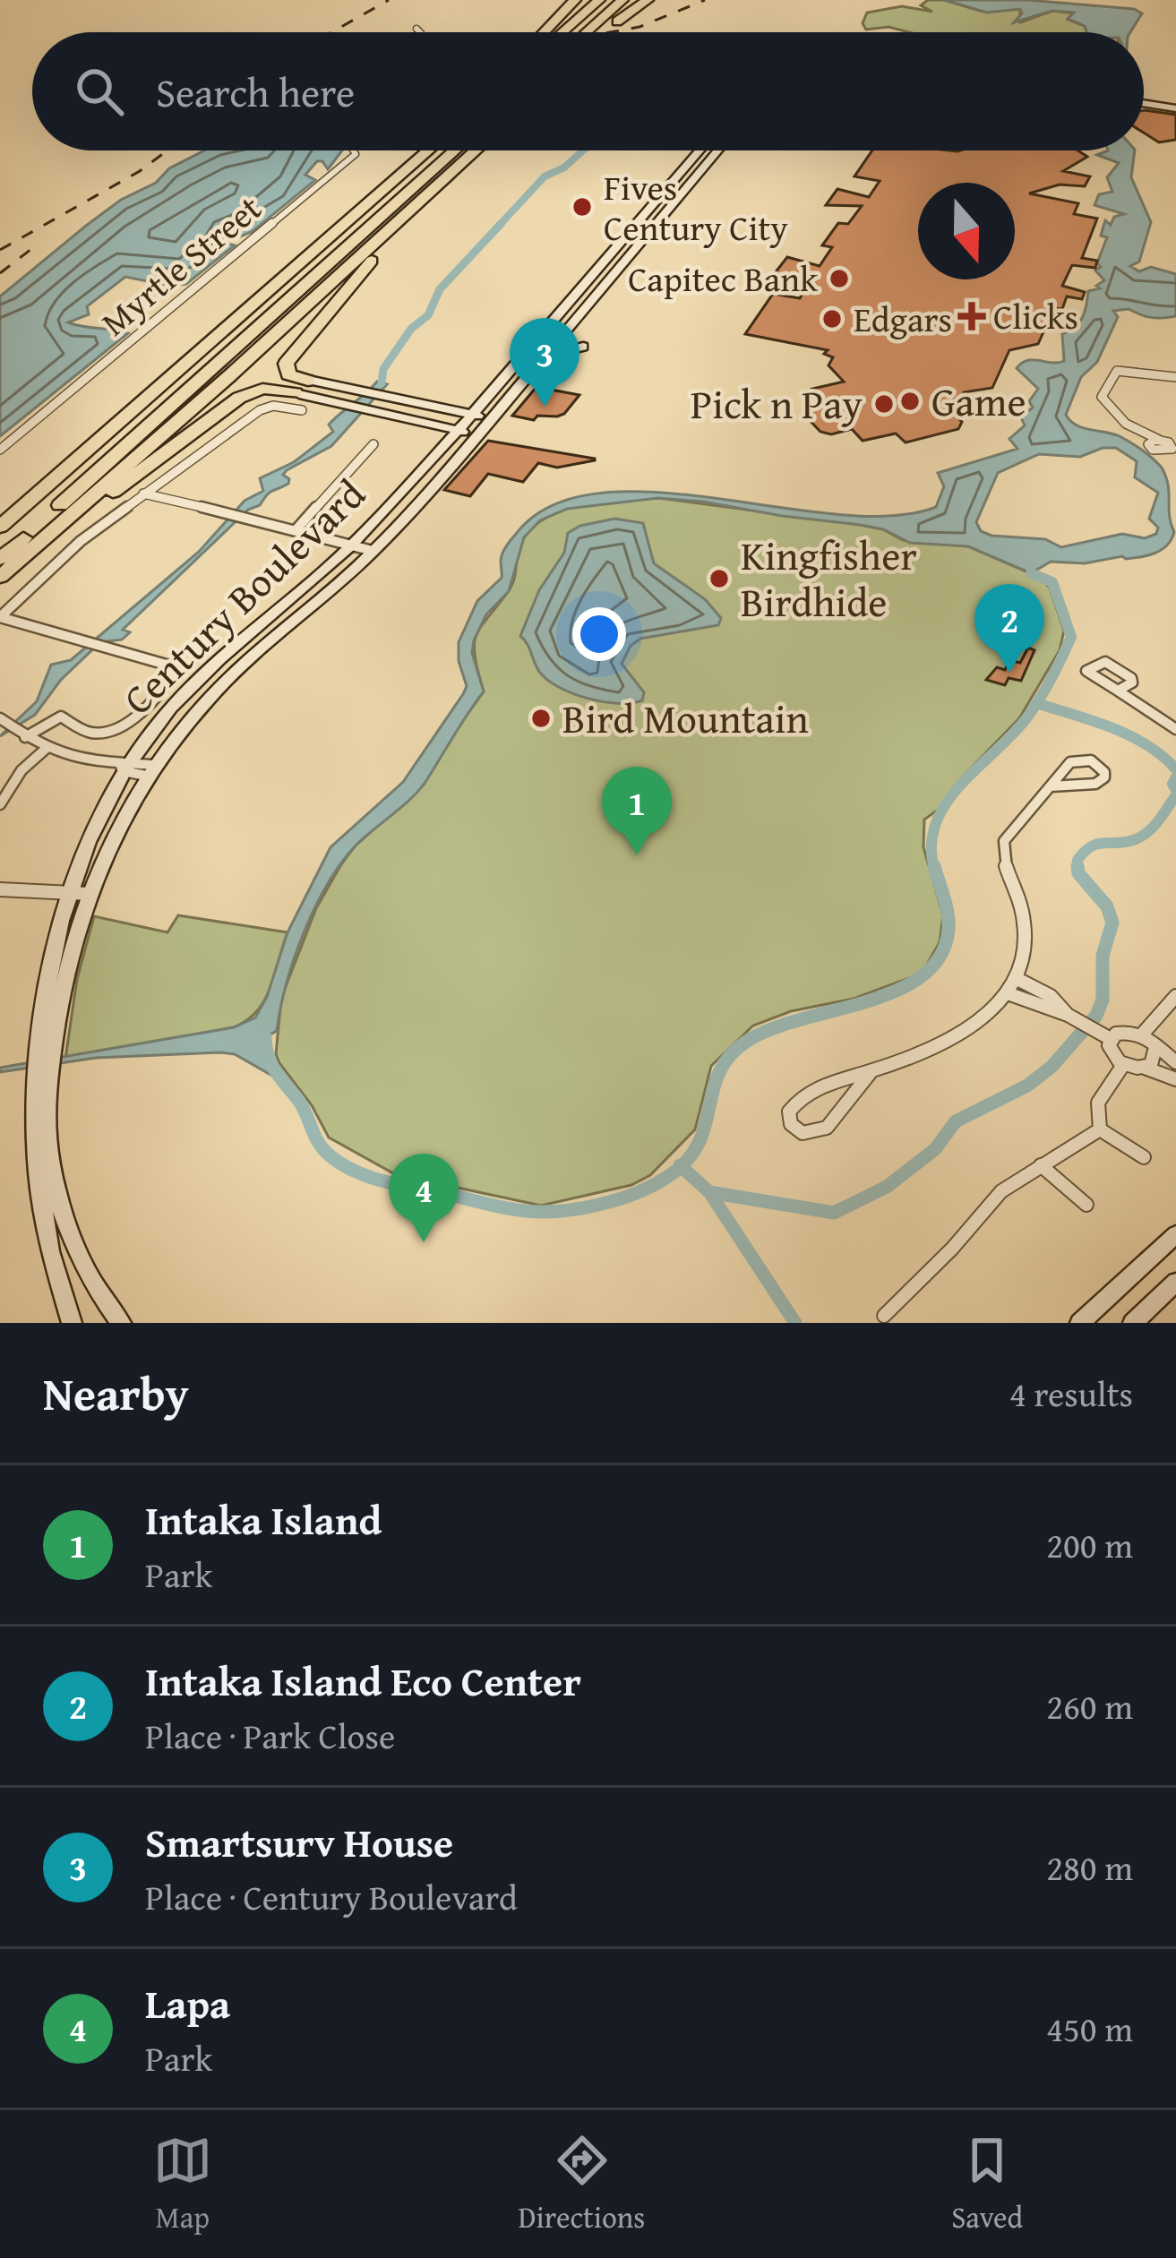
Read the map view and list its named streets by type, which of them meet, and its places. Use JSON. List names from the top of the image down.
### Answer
{
  "streets": {
    "main road": ["Century Boulevard"],
    "street": ["Myrtle Street"]
  },
  "places": {
    "other": [
      "Fives Century City",
      "Capitec Bank",
      "Edgars",
      "Game",
      "Pick n Pay",
      "Kingfisher Birdhide",
      "Bird Mountain"
    ],
    "health": ["Clicks"]
  },
  "north": "bottom",
  "page": {
    "search": "Search here",
    "pins": [
      "3",
      "2",
      "1",
      "4"
    ],
    "heading": ["Nearby", "4 results"],
    "list": [
      {
        "mark": "1",
        "name": "Intaka Island",
        "note": "Park",
        "value": "200 m"
      },
      {
        "mark": "2",
        "name": "Intaka Island Eco Center",
        "note": "Place · Park Close",
        "value": "260 m"
      },
      {
        "mark": "3",
        "name": "Smartsurv House",
        "note": "Place · Century Boulevard",
        "value": "280 m"
      },
      {
        "mark": "4",
        "name": "Lapa",
        "note": "Park",
        "value": "450 m"
      }
    ],
    "nav": ["Map", "Directions", "Saved"]
  }
}
